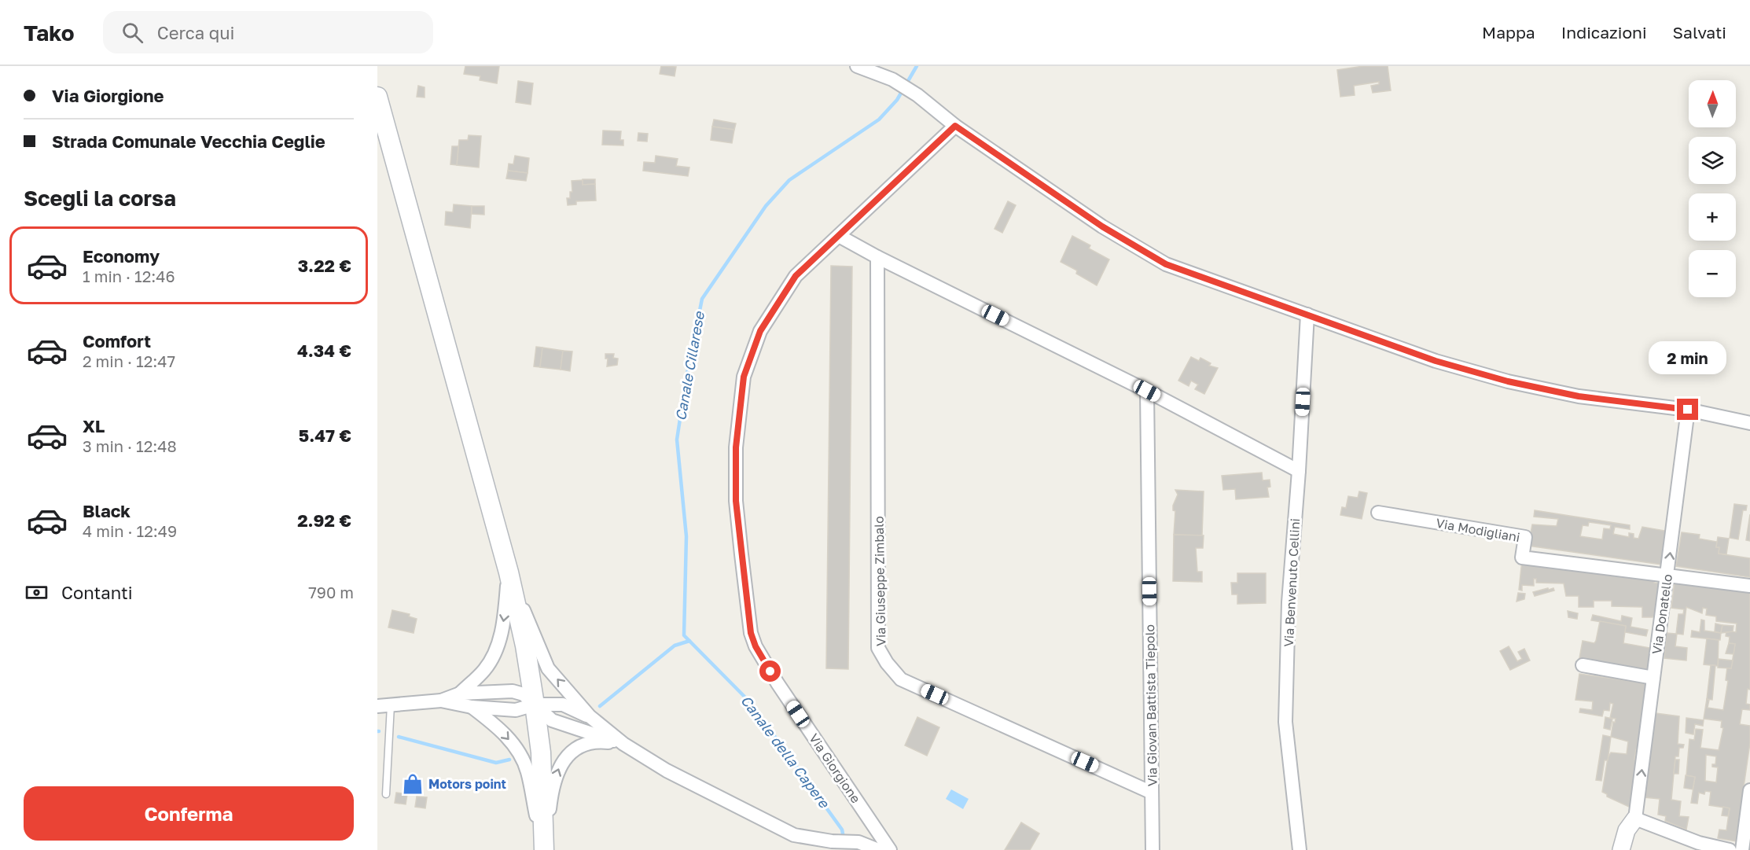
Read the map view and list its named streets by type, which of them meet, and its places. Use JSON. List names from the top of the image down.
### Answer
{
  "streets": {
    "street": [
      "Via Modigliani",
      "Via Giuseppe Zimbalo",
      "Via Benvenuto Cellini",
      "Via Donatello",
      "Via Giovan Battista Tiepolo",
      "Via Giorgione"
    ]
  },
  "crossings": [
    ["Via Modigliani", "Via Donatello"],
    ["Via Giuseppe Zimbalo", "Via Giovan Battista Tiepolo"]
  ],
  "one_way": ["Via Donatello"],
  "water": ["Canale Cillarese", "Canale della Capere"],
  "places": {
    "shop": ["Motors point"]
  },
  "north": "top",
  "page": {
    "header": "Tako",
    "search": "Cerca qui",
    "nav": ["Mappa", "Indicazioni", "Salvati"],
    "banner": ["Via Giorgione", "Strada Comunale Vecchia Ceglie"],
    "map_buttons": ["+", "−"],
    "heading": "Scegli la corsa",
    "list": [
      {
        "name": "Economy",
        "note": "1 min · 12:46",
        "value": "3.22 €"
      },
      {
        "name": "Comfort",
        "note": "2 min · 12:47",
        "value": "4.34 €"
      },
      {
        "name": "XL",
        "note": "3 min · 12:48",
        "value": "5.47 €"
      },
      {
        "name": "Black",
        "note": "4 min · 12:49",
        "value": "2.92 €"
      }
    ],
    "bubble": "2 min",
    "pay": ["Contanti", "790 m"],
    "buttons": "Conferma"
  }
}
